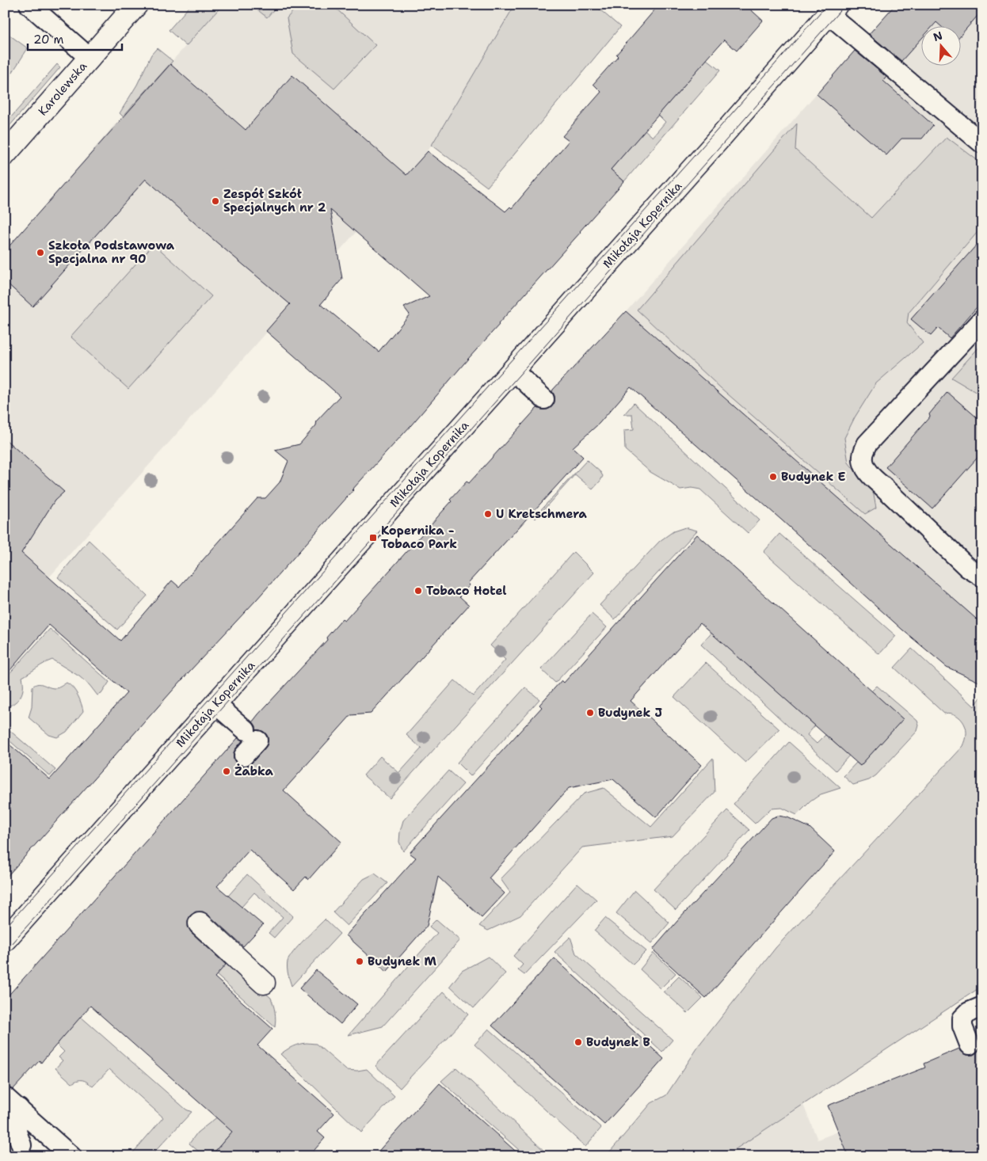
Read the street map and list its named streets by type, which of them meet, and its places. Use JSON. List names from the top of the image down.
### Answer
{
  "streets": {
    "street": ["Karolewska", "Mikołaja Kopernika"]
  },
  "places": {
    "other": [
      "Zespół Szkół Specjalnych nr 2",
      "Szkoła Podstawowa Specjalna nr 90",
      "Budynek E",
      "U Kretschmera",
      "Tobaco Hotel",
      "Budynek J",
      "Żabka",
      "Budynek M",
      "Budynek B"
    ],
    "transit": ["Kopernika - Tobaco Park"]
  },
  "scale_bar": "20 m",
  "north": "top"
}
